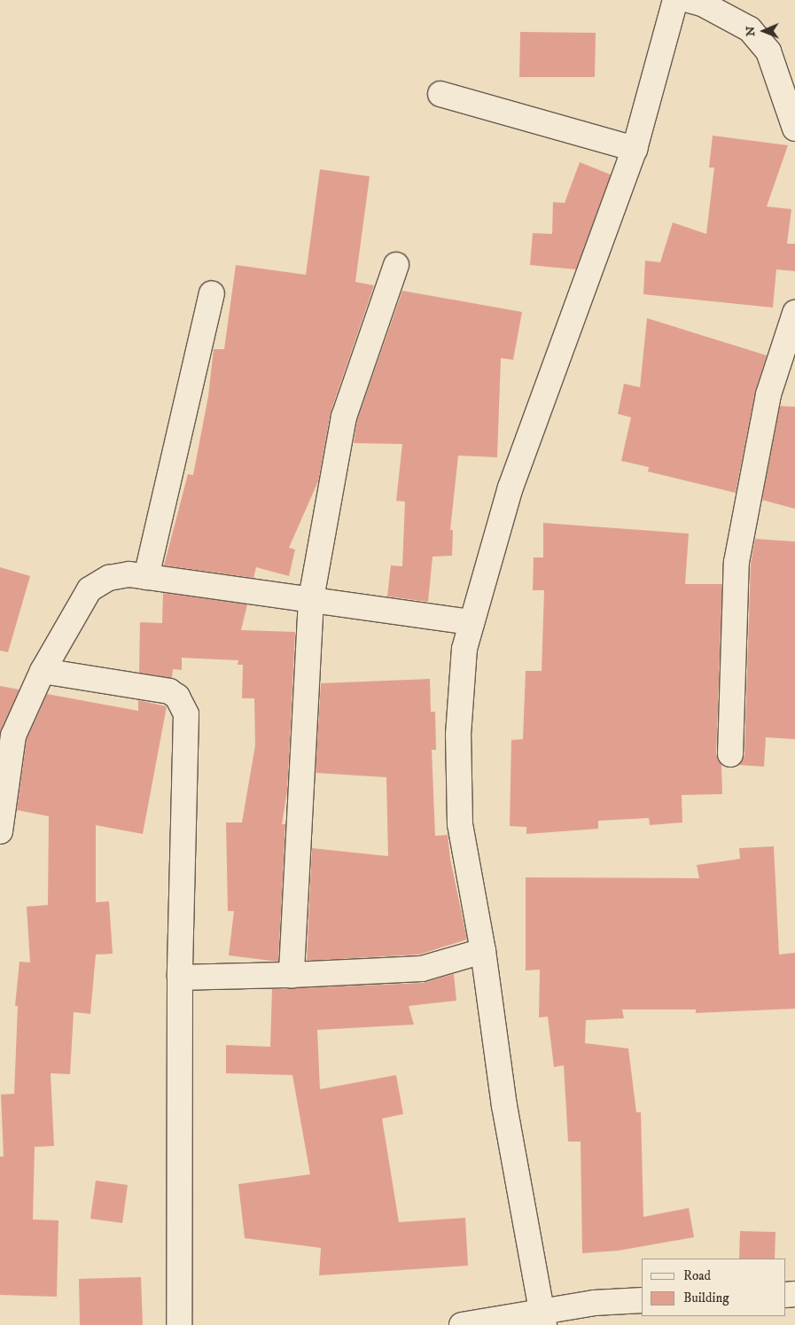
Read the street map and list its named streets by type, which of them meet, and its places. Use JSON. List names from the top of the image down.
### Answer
{
  "legend": ["Road", "Building"],
  "north": "left"
}
